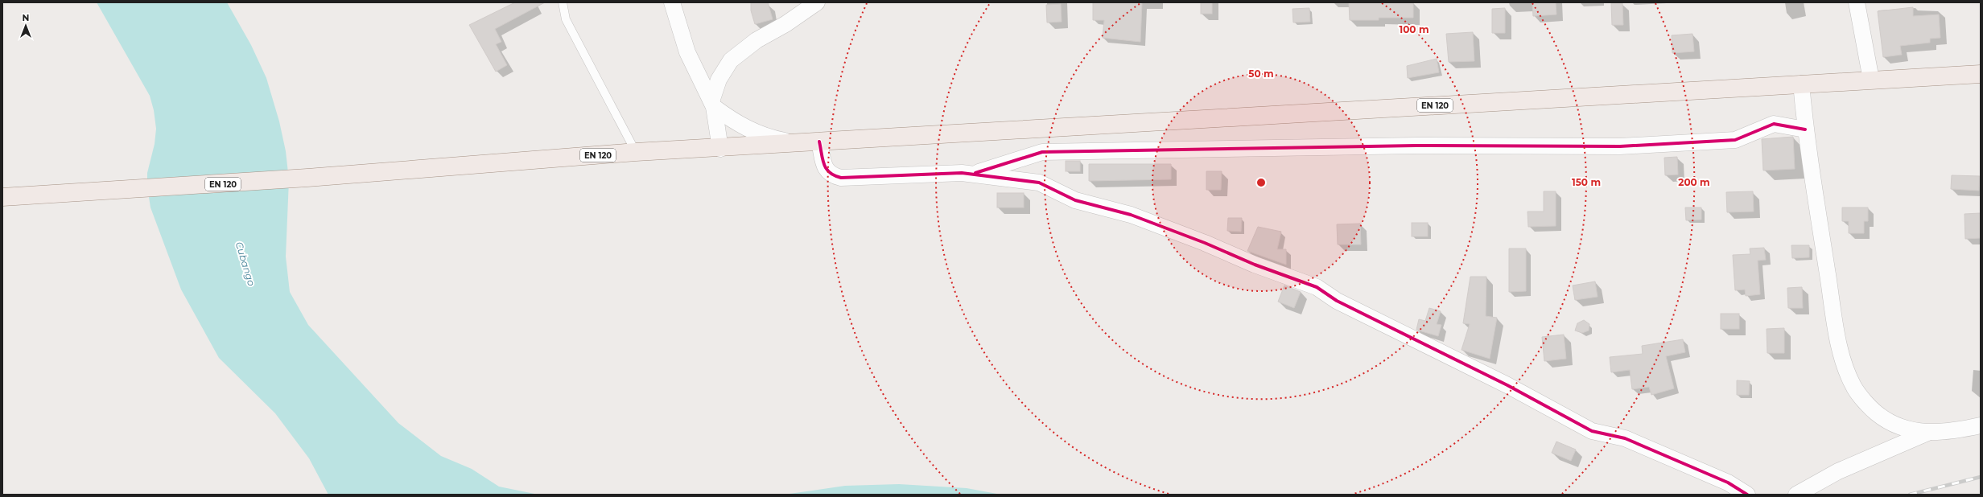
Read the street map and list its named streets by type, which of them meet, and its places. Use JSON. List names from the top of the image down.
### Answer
{
  "streets": {
    "main road": ["EN 120"]
  },
  "water": ["Cubango"],
  "north": "top",
  "rings": [
    "100 m",
    "50 m",
    "150 m",
    "200 m"
  ]
}
